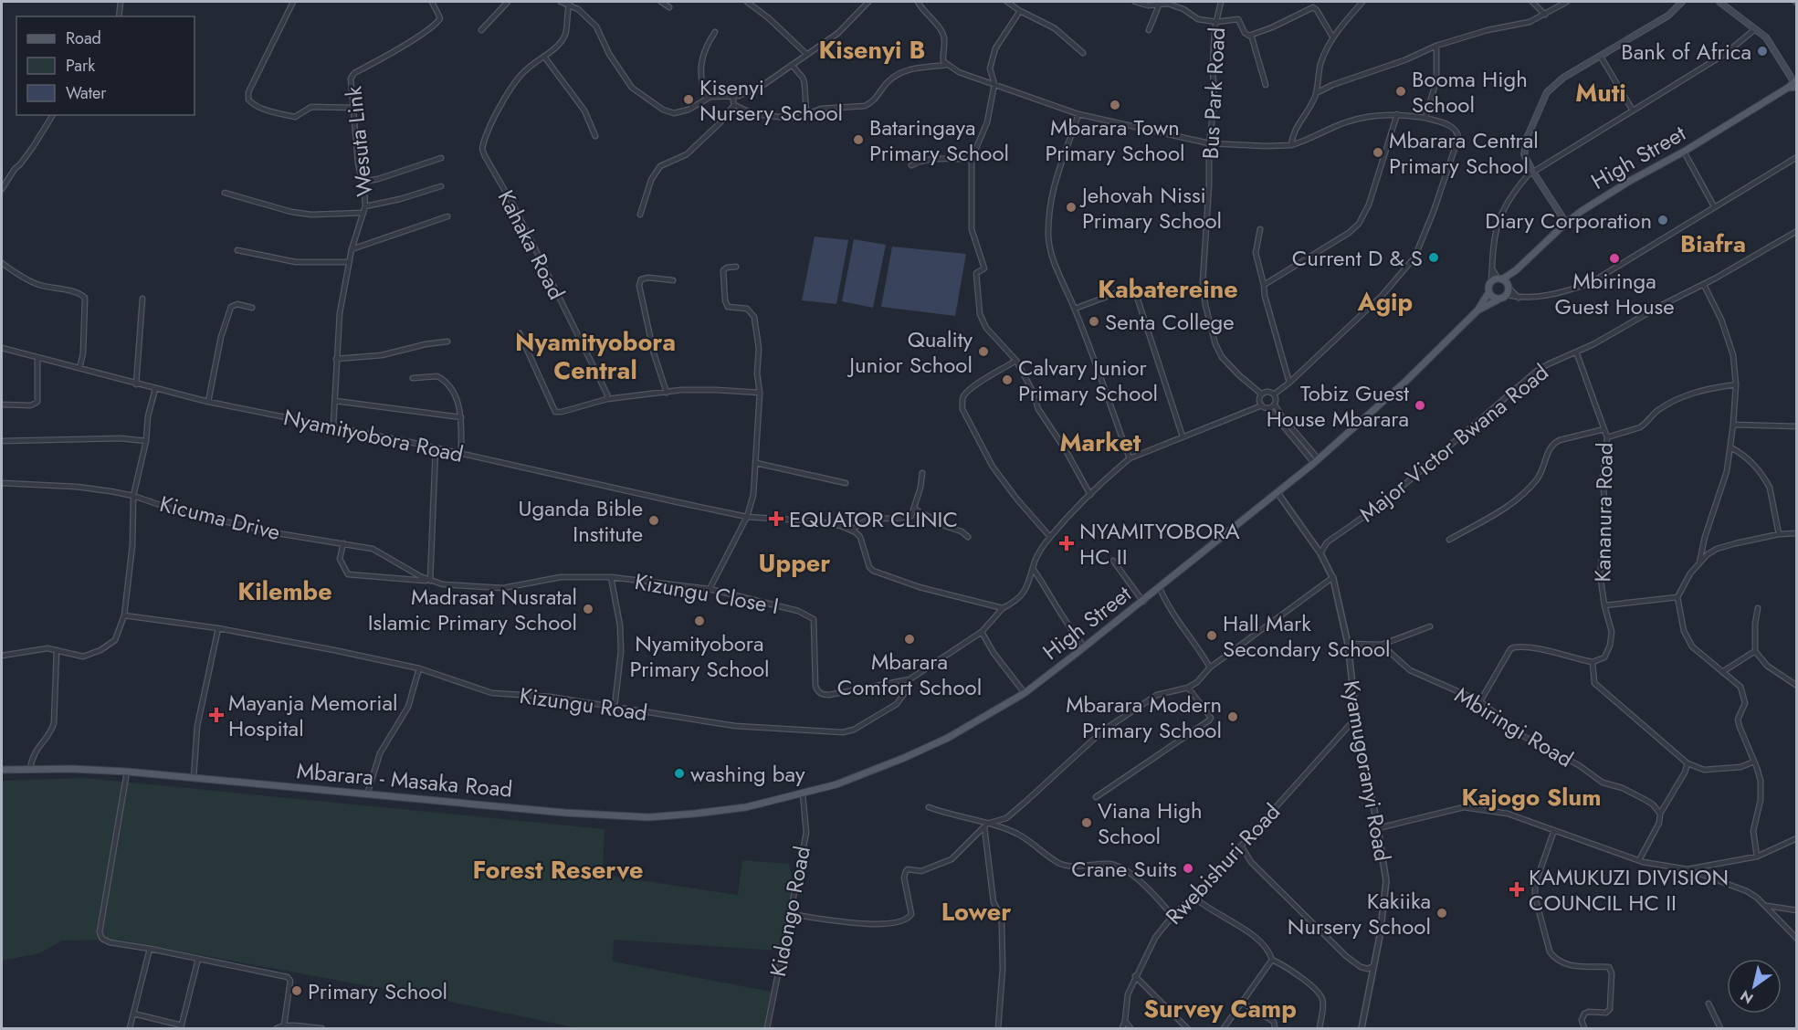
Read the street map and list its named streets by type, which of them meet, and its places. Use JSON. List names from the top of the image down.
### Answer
{
  "streets": {
    "main road": ["High Street", "Mbarara - Masaka Road"],
    "street": [
      "Bus Park Road",
      "Wesuta Link",
      "Kahaka Road",
      "Nyamityobora Road",
      "Major Victor Bwana Road",
      "Kananura Road",
      "Kicuma Drive",
      "Kizungu Close I",
      "Kizungu Road",
      "Mbiringi Road",
      "Kyamugoranyi Road",
      "Rwebishuri Road",
      "Kidongo Road"
    ]
  },
  "crossings": [
    ["Bus Park Road", "Kizungu Road"],
    ["Wesuta Link", "Nyamityobora Road"],
    ["High Street", "Kyamugoranyi Road"],
    ["High Street", "Mbarara - Masaka Road"],
    ["High Street", "Kidongo Road"],
    ["Major Victor Bwana Road", "Kananura Road"],
    ["Major Victor Bwana Road", "Kyamugoranyi Road"],
    ["Kicuma Drive", "Kizungu Close I"],
    ["Kizungu Close I", "Kizungu Road"],
    ["Kyamugoranyi Road", "Rwebishuri Road"],
    ["Mbarara - Masaka Road", "Kidongo Road"]
  ],
  "districts": [
    "Kisenyi B",
    "Muti",
    "Biafra",
    "Kabatereine",
    "Agip",
    "Nyamityobora Central",
    "Market",
    "Upper",
    "Kilembe",
    "Kajogo Slum",
    "Forest Reserve",
    "Lower",
    "Survey Camp"
  ],
  "places": {
    "other": [
      "Bank of Africa",
      "Booma High School",
      "Kisenyi Nursery School",
      "Mbarara Town Primary School",
      "Bataringaya Primary School",
      "Mbarara Central Primary School",
      "Jehovah Nissi Primary School",
      "Diary Corporation",
      "Current D & S",
      "Mbiringa Guest House",
      "Senta College",
      "Quality Junior School",
      "Calvary Junior Primary School",
      "Tobiz Guest House Mbarara",
      "Uganda Bible Institute",
      "Madrasat Nusratal Islamic Primary School",
      "Nyamityobora Primary School",
      "Hall Mark Secondary School",
      "Mbarara Comfort School",
      "Mbarara Modern Primary School",
      "washing bay",
      "Viana High School",
      "Crane Suits",
      "Kakiika Nursery School",
      "Primary School"
    ],
    "health": [
      "EQUATOR CLINIC",
      "NYAMITYOBORA HC II",
      "Mayanja Memorial Hospital",
      "KAMUKUZI DIVISION COUNCIL HC II"
    ]
  },
  "legend": ["Road", "Park", "Water"],
  "north": "bottom left"
}
